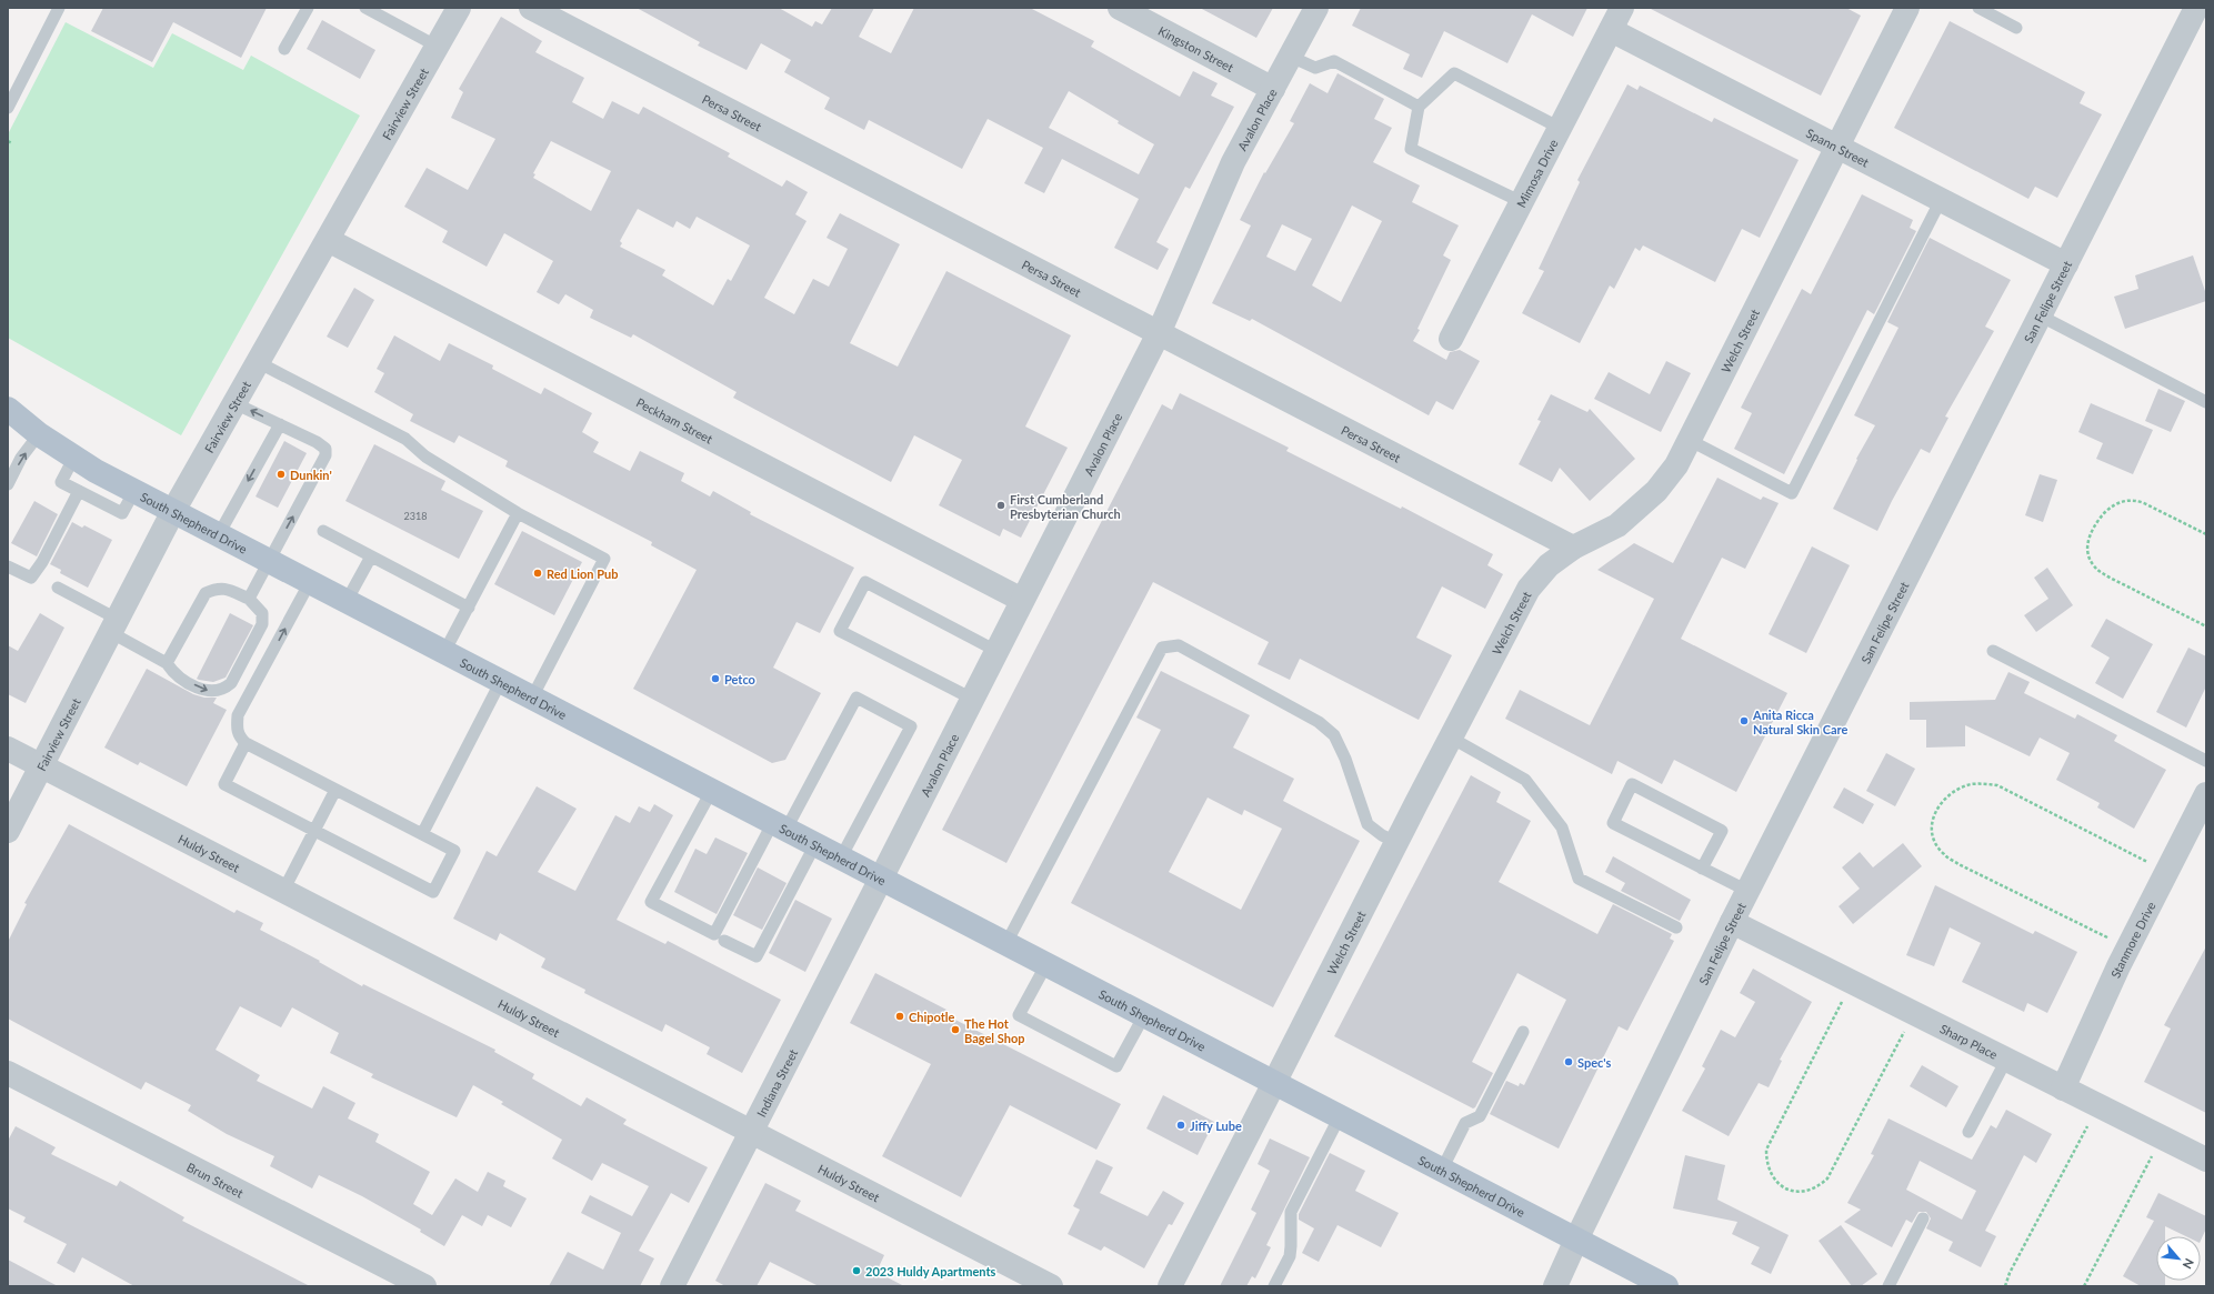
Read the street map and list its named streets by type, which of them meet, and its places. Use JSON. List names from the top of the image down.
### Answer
{
  "streets": {
    "main road": ["South Shepherd Drive"],
    "street": [
      "Kingston Street",
      "Fairview Street",
      "Persa Street",
      "Avalon Place",
      "Spann Street",
      "Mimosa Drive",
      "San Felipe Street",
      "Welch Street",
      "Peckham Street",
      "Huldy Street",
      "Stanmore Drive",
      "Sharp Place",
      "Indiana Street",
      "Brun Street"
    ]
  },
  "crossings": [
    ["Kingston Street", "Avalon Place"],
    ["Fairview Street", "Peckham Street"],
    ["Fairview Street", "South Shepherd Drive"],
    ["Fairview Street", "Huldy Street"],
    ["Persa Street", "Avalon Place"],
    ["Persa Street", "Welch Street"],
    ["Avalon Place", "Peckham Street"],
    ["Avalon Place", "South Shepherd Drive"],
    ["Avalon Place", "Indiana Street"],
    ["Spann Street", "Mimosa Drive"],
    ["Spann Street", "San Felipe Street"],
    ["Spann Street", "Welch Street"],
    ["San Felipe Street", "South Shepherd Drive"],
    ["San Felipe Street", "Sharp Place"],
    ["Welch Street", "South Shepherd Drive"],
    ["South Shepherd Drive", "Indiana Street"],
    ["Huldy Street", "Indiana Street"],
    ["Stanmore Drive", "Sharp Place"]
  ],
  "places": [
    "Dunkin'",
    "First Cumberland Presbyterian Church",
    "Red Lion Pub",
    "Petco",
    "Anita Ricca Natural Skin Care",
    "Chipotle",
    "The Hot Bagel Shop",
    "Spec's",
    "Jiffy Lube",
    "2023 Huldy Apartments"
  ],
  "house_numbers": ["2318"],
  "north": "bottom right"
}
